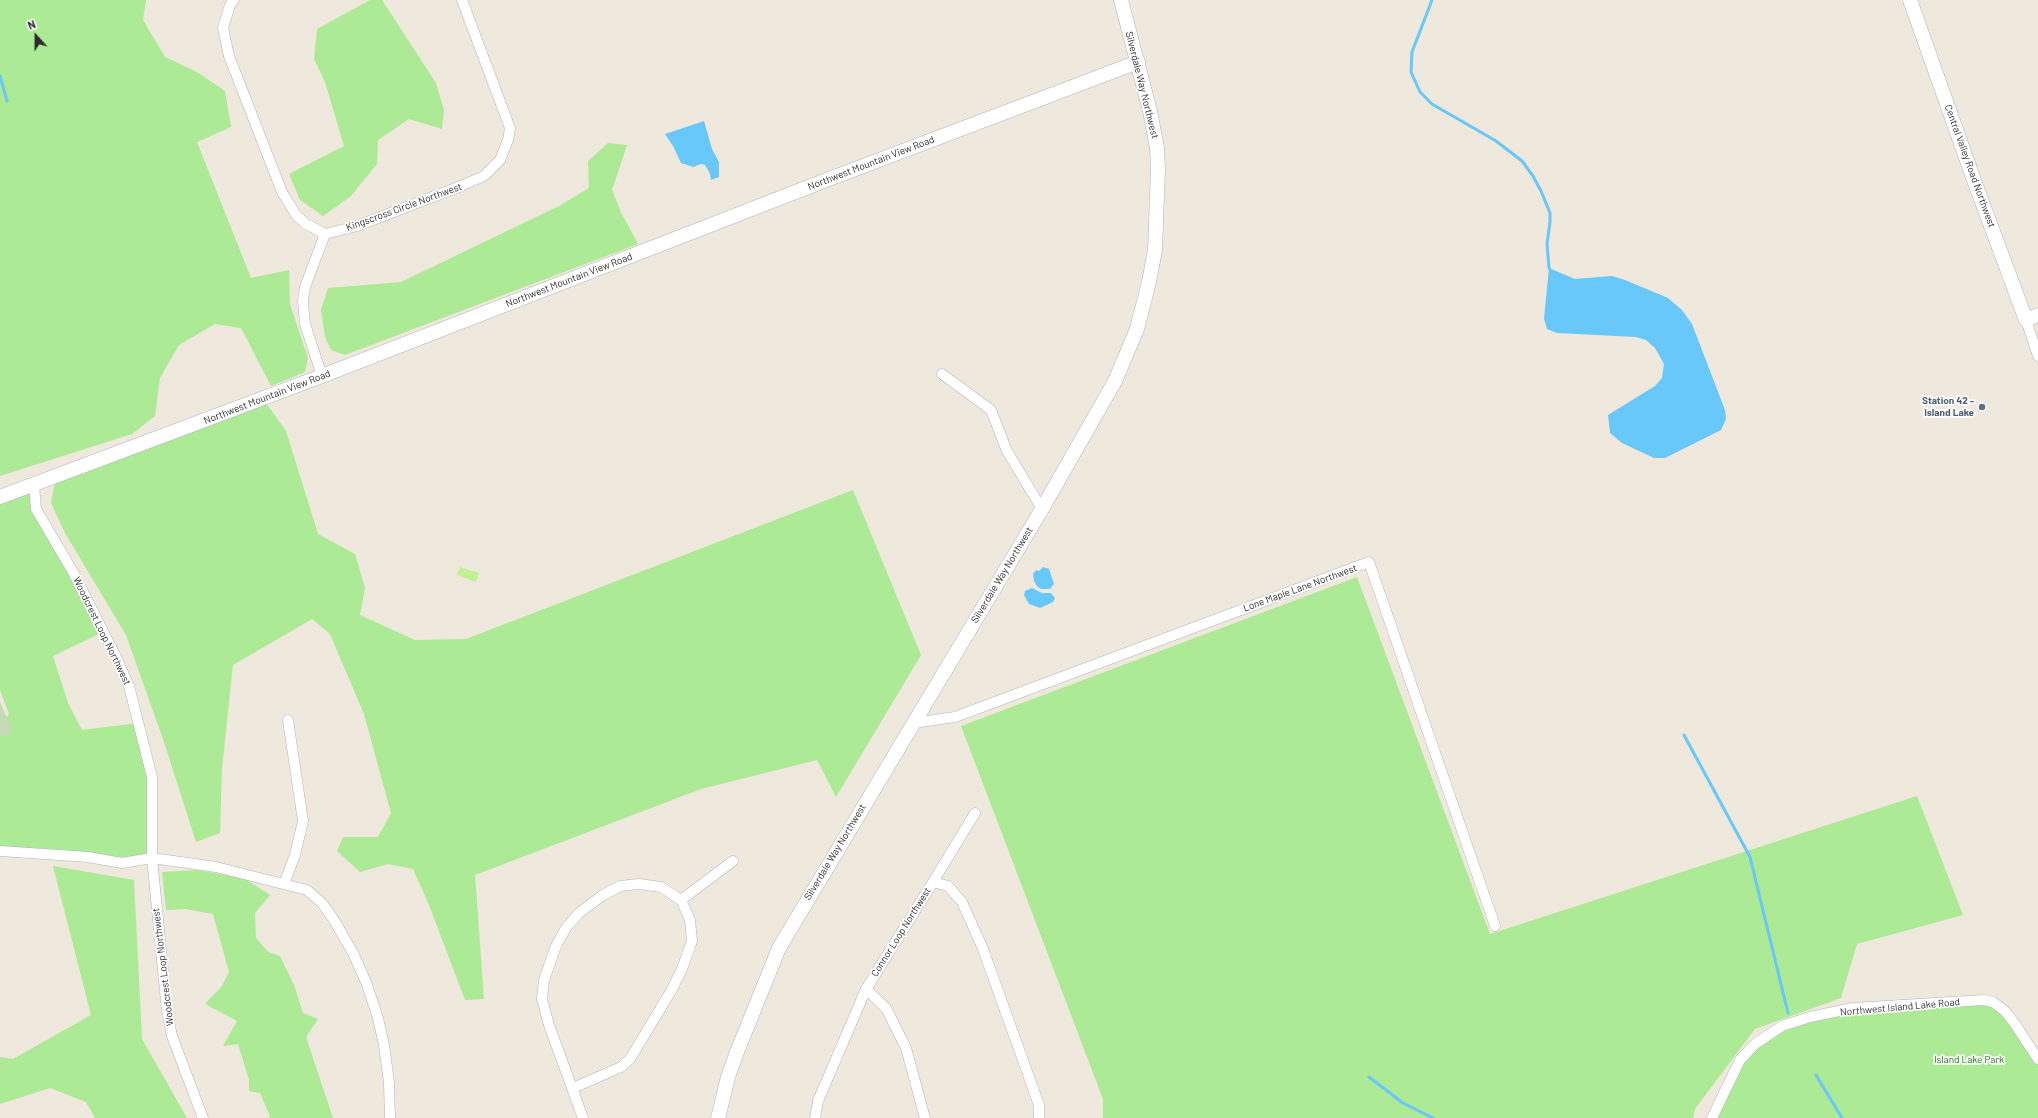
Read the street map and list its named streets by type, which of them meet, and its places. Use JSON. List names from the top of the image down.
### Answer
{
  "streets": {
    "main road": ["Silverdale Way Northwest", "Northwest Mountain View Road", "Central Valley Road Northwest"],
    "street": [
      "Kingscross Circle Northwest",
      "Lone Maple Lane Northwest",
      "Woodcrest Loop Northwest",
      "Connor Loop Northwest",
      "Northwest Island Lake Road"
    ]
  },
  "crossings": [
    ["Silverdale Way Northwest", "Northwest Mountain View Road"],
    ["Silverdale Way Northwest", "Lone Maple Lane Northwest"],
    ["Northwest Mountain View Road", "Woodcrest Loop Northwest"]
  ],
  "parks": ["Island Lake Park"],
  "places": ["Station 42 - Island Lake"],
  "north": "top"
}
